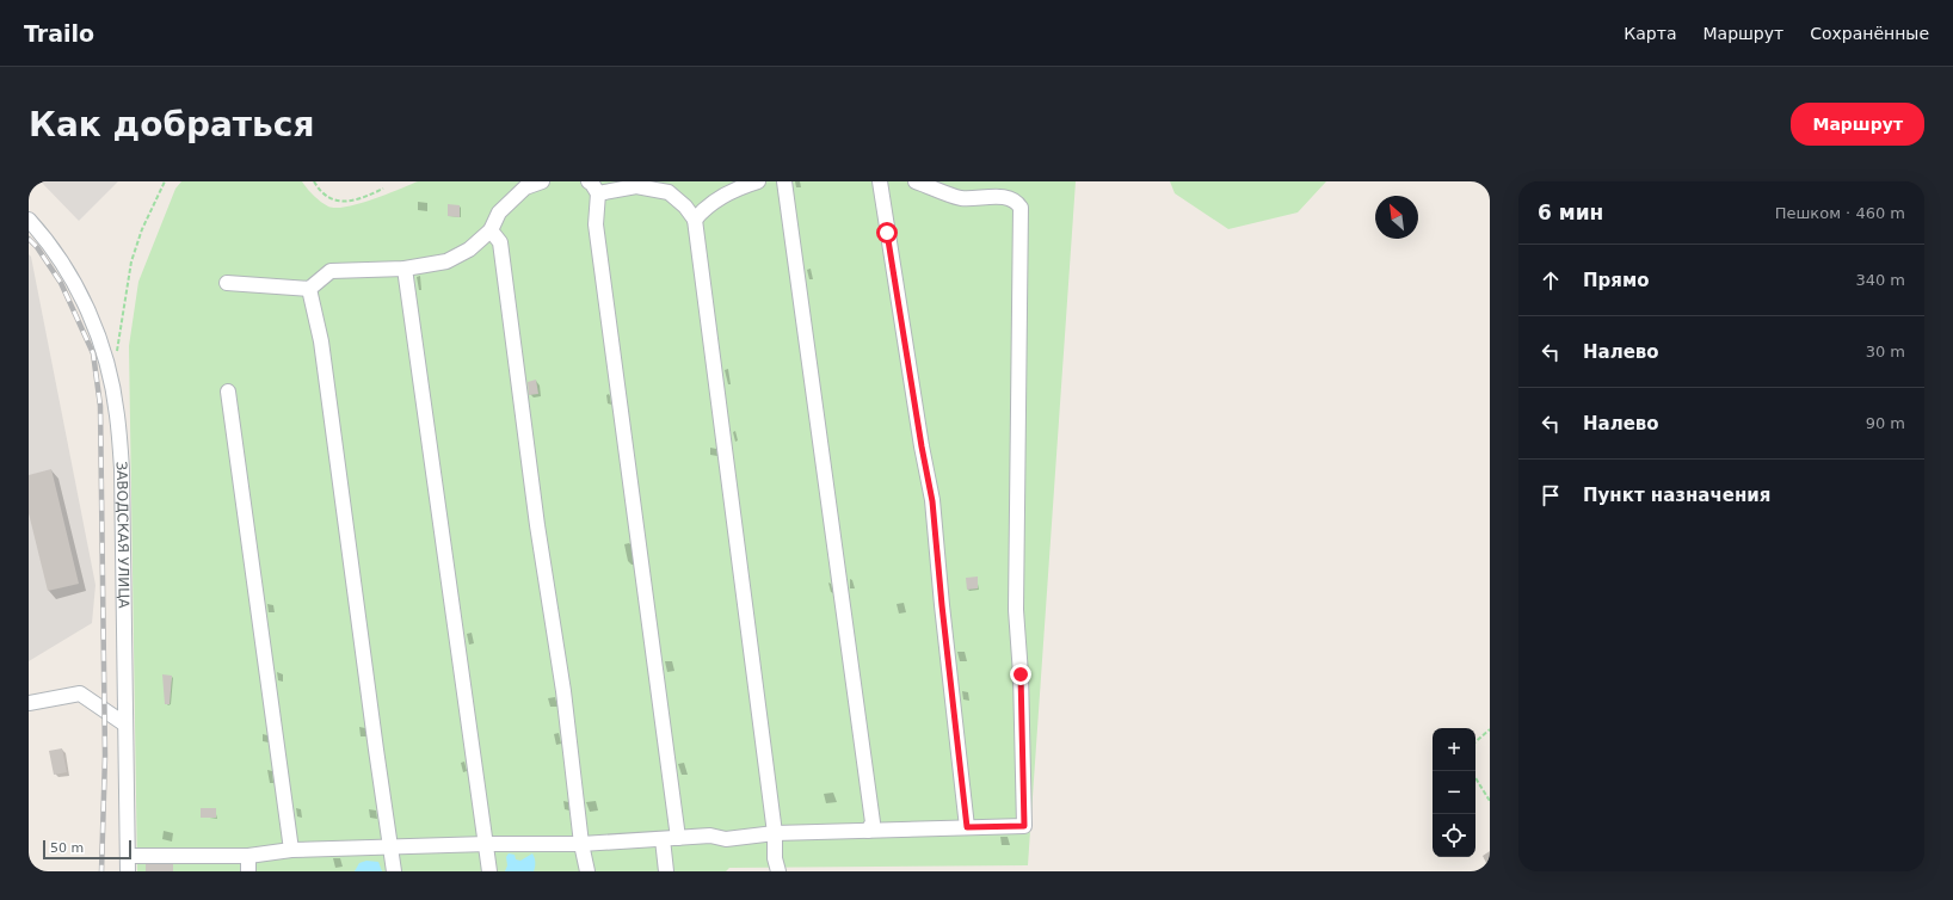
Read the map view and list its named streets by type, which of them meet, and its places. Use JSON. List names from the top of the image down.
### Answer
{
  "streets": {
    "street": ["ЗАВОДСКАЯ УЛИЦА"]
  },
  "scale_bar": "50 m",
  "north": "top left",
  "page": {
    "header": "Trailo",
    "nav": ["Карта", "Маршрут", "Сохранённые"],
    "buttons": "Маршрут",
    "title": "Как добраться",
    "heading": ["6 мин", "Пешком · 460 m"],
    "list": [
      ["Прямо", "340 m"],
      ["Налево", "30 m"],
      ["Налево", "90 m"],
      "Пункт назначения"
    ],
    "map_buttons": ["+", "−"],
    "scale": "50 m"
  }
}
